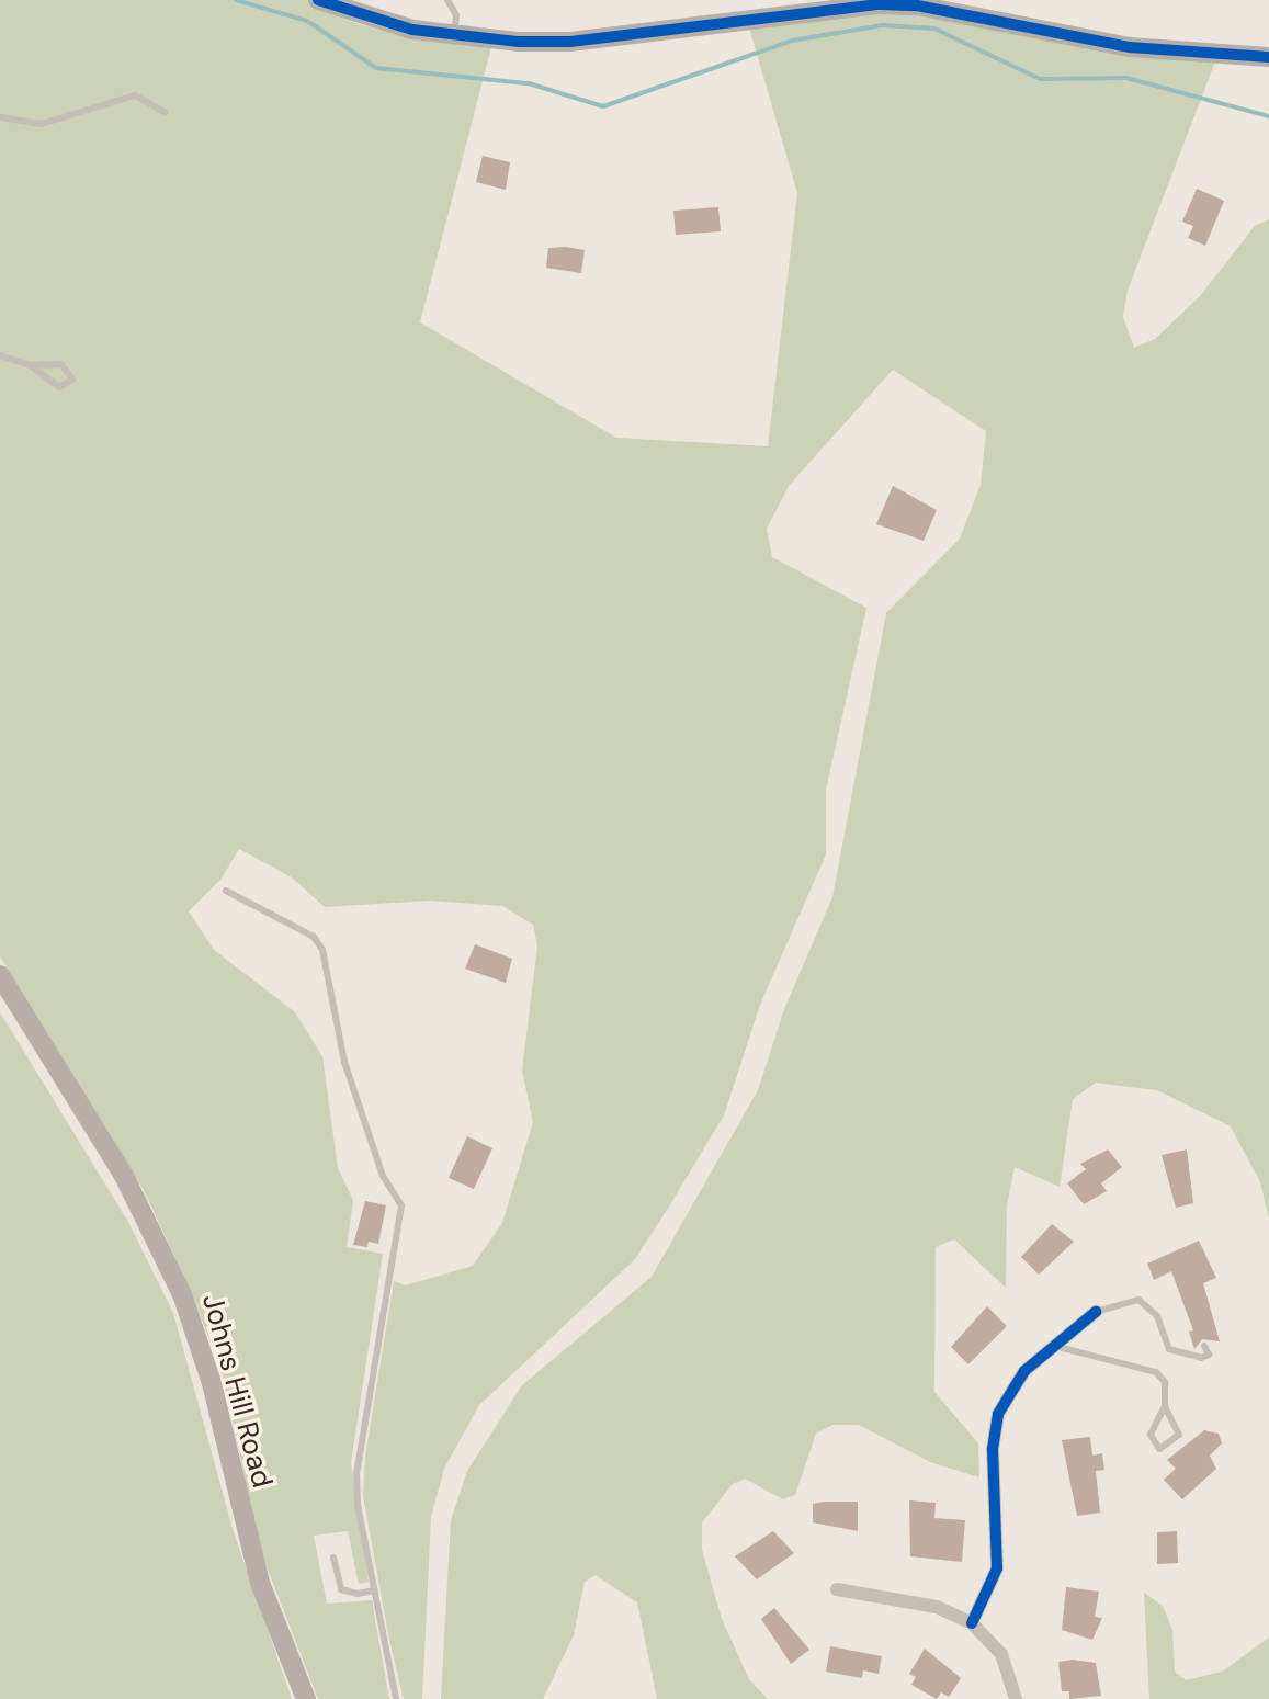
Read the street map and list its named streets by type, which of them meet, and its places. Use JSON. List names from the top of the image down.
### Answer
{
  "streets": {
    "street": ["Johns Hill Road"]
  }
}
